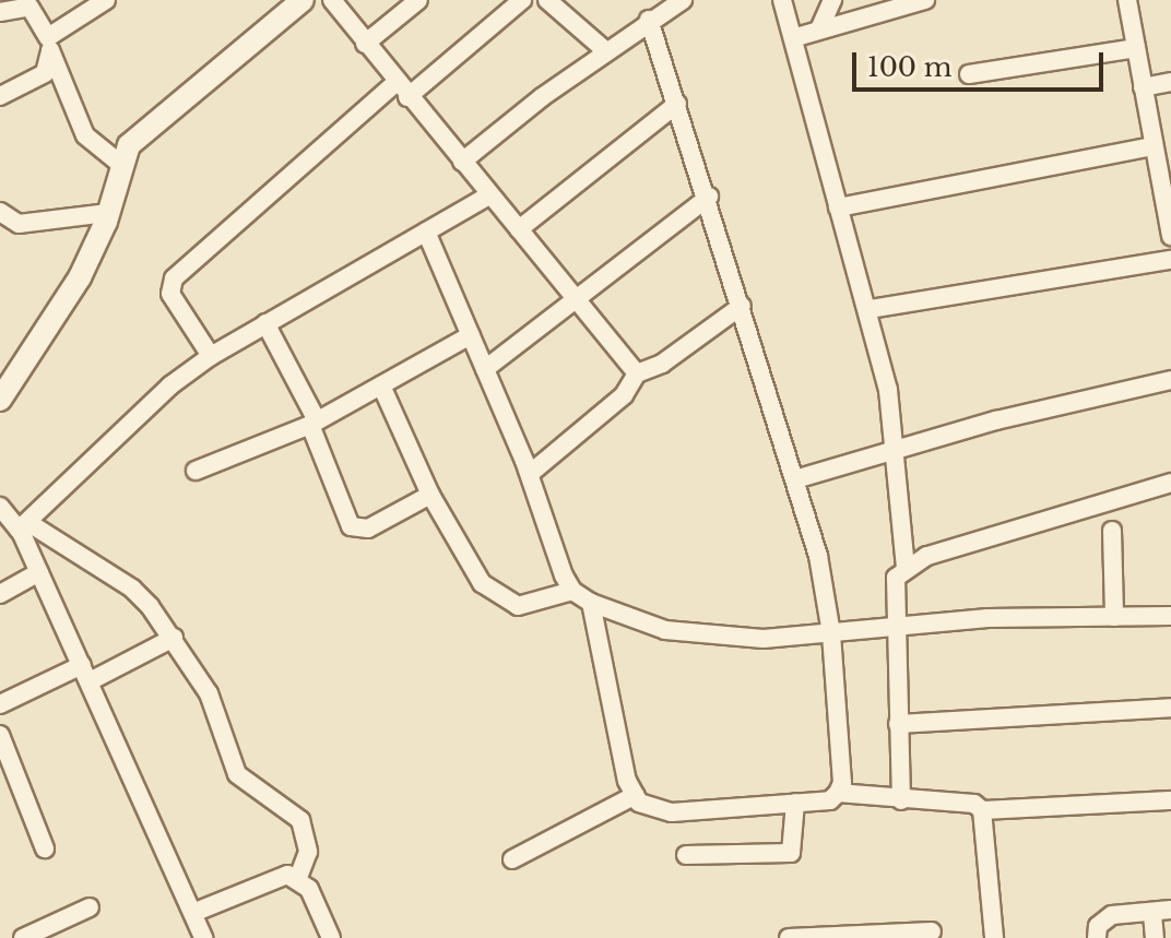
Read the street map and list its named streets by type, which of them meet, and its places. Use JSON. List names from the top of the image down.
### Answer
{
  "scale_bar": "100 m"
}
